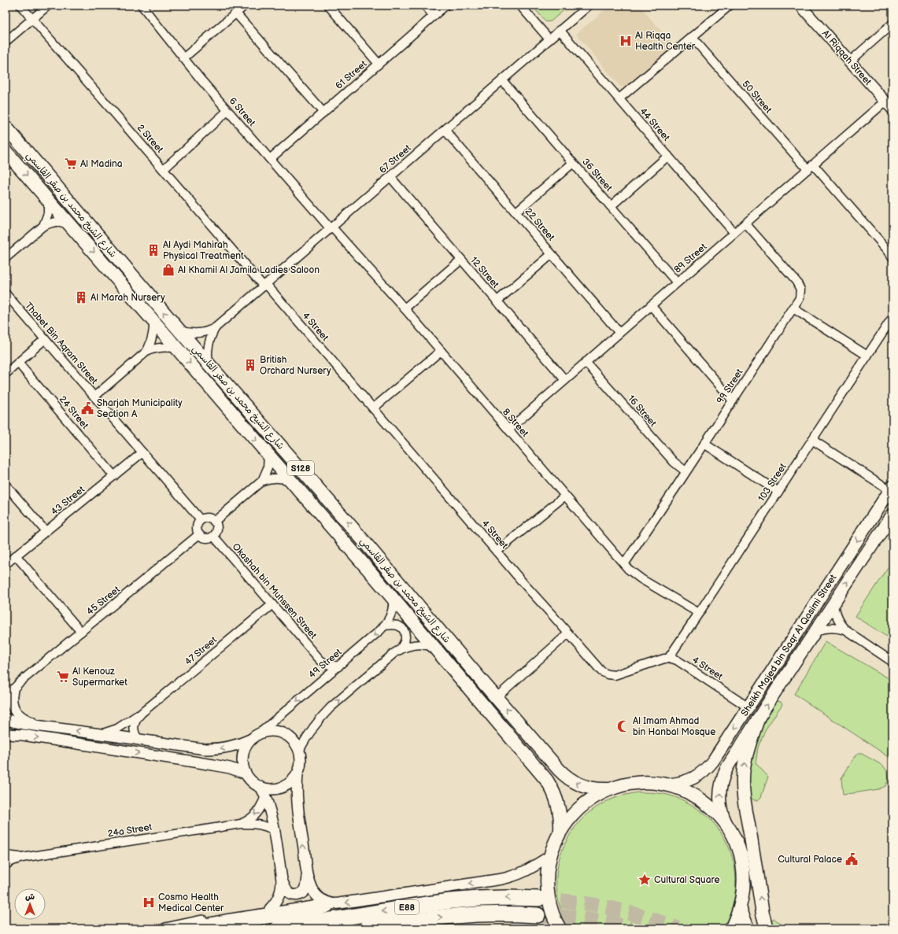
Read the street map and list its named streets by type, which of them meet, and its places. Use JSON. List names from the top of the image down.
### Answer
{
  "streets": {
    "highway": ["E88"],
    "main road": ["شارع الشيخ محمد بن صقر القاسمي", "S128", "Sheikh Majed bin Saqr Al Qasimi Street"],
    "street": [
      "Al Riqqah Street",
      "61 Street",
      "50 Street",
      "6 Street",
      "44 Street",
      "2 Street",
      "67 Street",
      "36 Street",
      "22 Street",
      "89 Street",
      "12 Street",
      "4 Street",
      "Thabet Bin Aqram Street",
      "99 Street",
      "16 Street",
      "24 Street",
      "8 Street",
      "103 Street",
      "43 Street",
      "Okashah bin Muhssen Street",
      "45 Street",
      "47 Street",
      "49 Street",
      "24a Street"
    ]
  },
  "crossings": [
    ["Al Riqqah Street", "89 Street"],
    ["61 Street", "6 Street"],
    ["50 Street", "89 Street"],
    ["6 Street", "67 Street"],
    ["6 Street", "8 Street"],
    ["44 Street", "67 Street"],
    ["44 Street", "89 Street"],
    ["2 Street", "67 Street"],
    ["2 Street", "4 Street"],
    ["67 Street", "36 Street"],
    ["67 Street", "شارع الشيخ محمد بن صقر القاسمي"],
    ["67 Street", "22 Street"],
    ["67 Street", "12 Street"],
    ["67 Street", "4 Street"],
    ["67 Street", "8 Street"],
    ["36 Street", "89 Street"],
    ["شارع الشيخ محمد بن صقر القاسمي", "49 Street"],
    ["22 Street", "89 Street"],
    ["89 Street", "12 Street"],
    ["89 Street", "99 Street"],
    ["89 Street", "16 Street"],
    ["89 Street", "8 Street"],
    ["4 Street", "103 Street"],
    ["4 Street", "Sheikh Majed bin Saqr Al Qasimi Street"],
    ["Thabet Bin Aqram Street", "43 Street"],
    ["Thabet Bin Aqram Street", "Okashah bin Muhssen Street"],
    ["Thabet Bin Aqram Street", "45 Street"],
    ["99 Street", "16 Street"],
    ["99 Street", "8 Street"],
    ["24 Street", "43 Street"],
    ["8 Street", "103 Street"],
    ["Okashah bin Muhssen Street", "45 Street"],
    ["Okashah bin Muhssen Street", "47 Street"],
    ["Okashah bin Muhssen Street", "49 Street"]
  ],
  "places": {
    "hospital": ["Al Riqqa Health Center", "Cosmo Health Medical Center"],
    "supermarket": ["Al Madina", "Al Kenouz Supermarket"],
    "building": ["Al Aydi Mahirah Physical Treatment", "Al Marah Nursery", "British Orchard Nursery"],
    "shop": ["Al Khamil Al Jamila Ladies Saloon"],
    "public building": ["Sharjah Municipality Section A", "Cultural Palace"],
    "mosque": ["Al Imam Ahmad bin Hanbal Mosque"],
    "place": ["Cultural Square"]
  },
  "north": "top"
}
